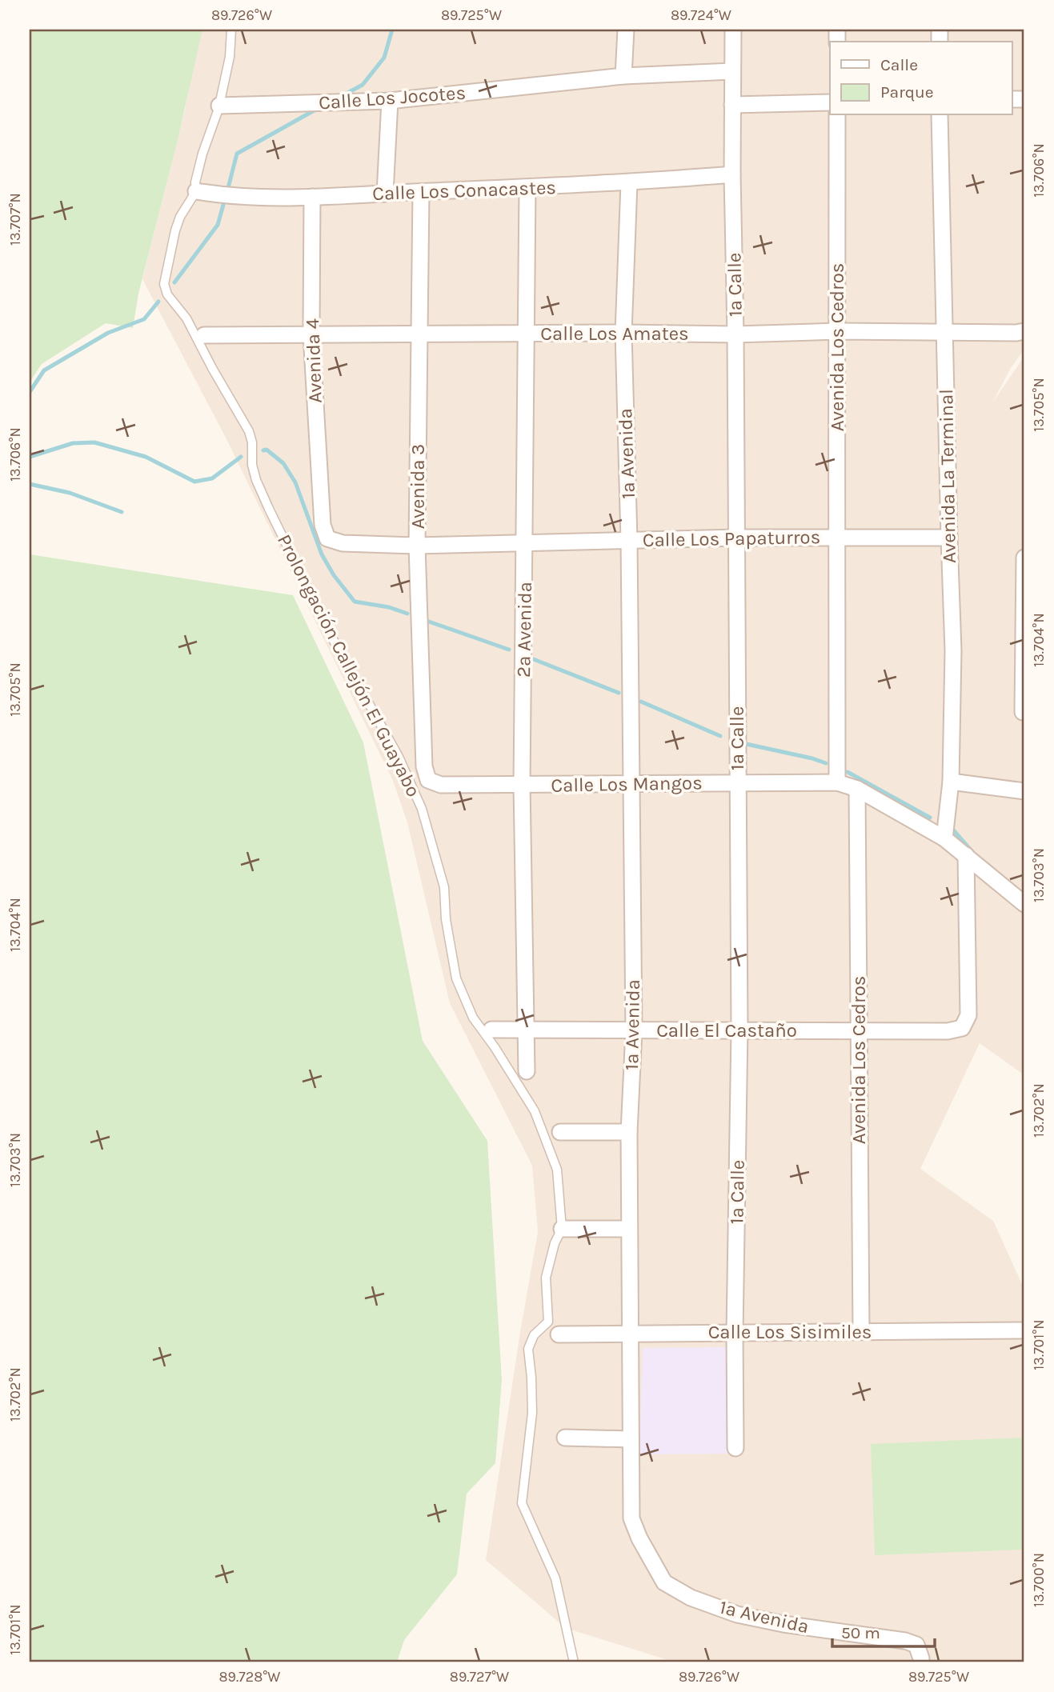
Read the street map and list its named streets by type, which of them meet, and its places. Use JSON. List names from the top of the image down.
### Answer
{
  "streets": {
    "street": [
      "Calle Los Jocotes",
      "Calle Los Conacastes",
      "1a Calle",
      "Calle Los Amates",
      "Avenida Los Cedros",
      "Avenida 4",
      "1a Avenida",
      "Avenida La Terminal",
      "Avenida 3",
      "Calle Los Papaturros",
      "2a Avenida",
      "Calle Los Mangos",
      "Calle El Castaño",
      "Calle Los Sisimiles"
    ],
    "lane": ["Prolongación Callejón El Guayabo"]
  },
  "crossings": [
    ["Calle Los Jocotes", "1a Calle"],
    ["Calle Los Jocotes", "Prolongación Callejón El Guayabo"],
    ["Calle Los Conacastes", "1a Calle"],
    ["Calle Los Conacastes", "Avenida 4"],
    ["Calle Los Conacastes", "1a Avenida"],
    ["Calle Los Conacastes", "Avenida 3"],
    ["Calle Los Conacastes", "2a Avenida"],
    ["Calle Los Conacastes", "Prolongación Callejón El Guayabo"],
    ["1a Calle", "Calle Los Amates"],
    ["1a Calle", "Calle Los Papaturros"],
    ["1a Calle", "Calle Los Mangos"],
    ["1a Calle", "Calle El Castaño"],
    ["1a Calle", "Calle Los Sisimiles"],
    ["Calle Los Amates", "Avenida Los Cedros"],
    ["Calle Los Amates", "Avenida 4"],
    ["Calle Los Amates", "1a Avenida"],
    ["Calle Los Amates", "Avenida La Terminal"],
    ["Calle Los Amates", "Avenida 3"],
    ["Calle Los Amates", "2a Avenida"],
    ["Avenida Los Cedros", "Calle Los Papaturros"],
    ["Avenida Los Cedros", "Calle Los Mangos"],
    ["Avenida Los Cedros", "Calle El Castaño"],
    ["Avenida Los Cedros", "Calle Los Sisimiles"],
    ["Avenida 4", "Calle Los Papaturros"],
    ["1a Avenida", "Calle Los Papaturros"],
    ["1a Avenida", "Calle Los Mangos"],
    ["1a Avenida", "Calle El Castaño"],
    ["1a Avenida", "Calle Los Sisimiles"],
    ["Avenida La Terminal", "Calle Los Papaturros"],
    ["Avenida La Terminal", "Calle Los Mangos"],
    ["Avenida 3", "Calle Los Papaturros"],
    ["Avenida 3", "Calle Los Mangos"],
    ["Calle Los Papaturros", "2a Avenida"],
    ["2a Avenida", "Calle Los Mangos"],
    ["2a Avenida", "Calle El Castaño"],
    ["Calle Los Mangos", "Calle El Castaño"]
  ],
  "legend": ["Calle", "Parque"],
  "scale_bar": "50 m",
  "coordinates": [
    "89.726°W",
    "89.725°W",
    "89.724°W",
    "13.706°N",
    "13.707°N",
    "13.705°N",
    "13.704°N",
    "13.703°N",
    "13.702°N",
    "13.701°N",
    "13.700°N",
    "89.728°W",
    "89.727°W"
  ]
}
